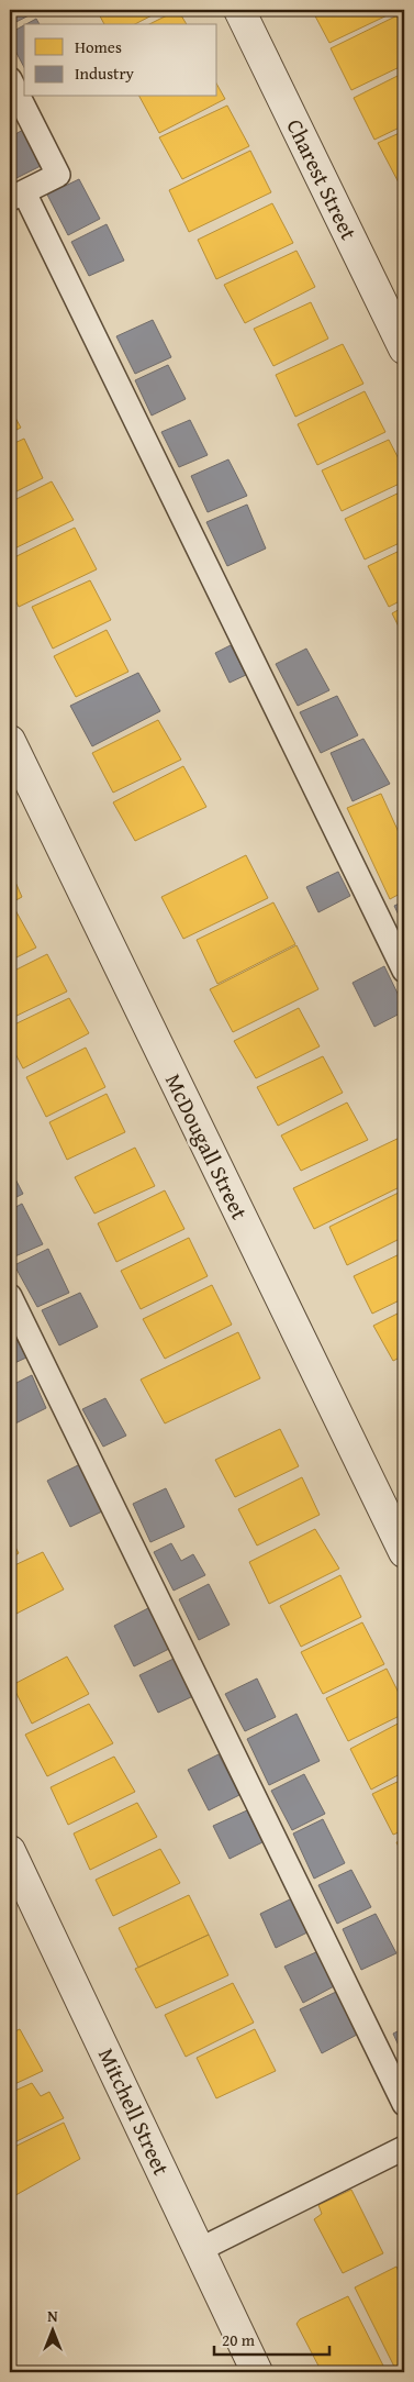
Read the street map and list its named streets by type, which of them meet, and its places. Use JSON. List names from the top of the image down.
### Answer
{
  "streets": {
    "street": ["Charest Street", "McDougall Street", "Mitchell Street"]
  },
  "legend": ["Homes", "Industry"],
  "scale_bar": "20 m",
  "north": "top"
}
